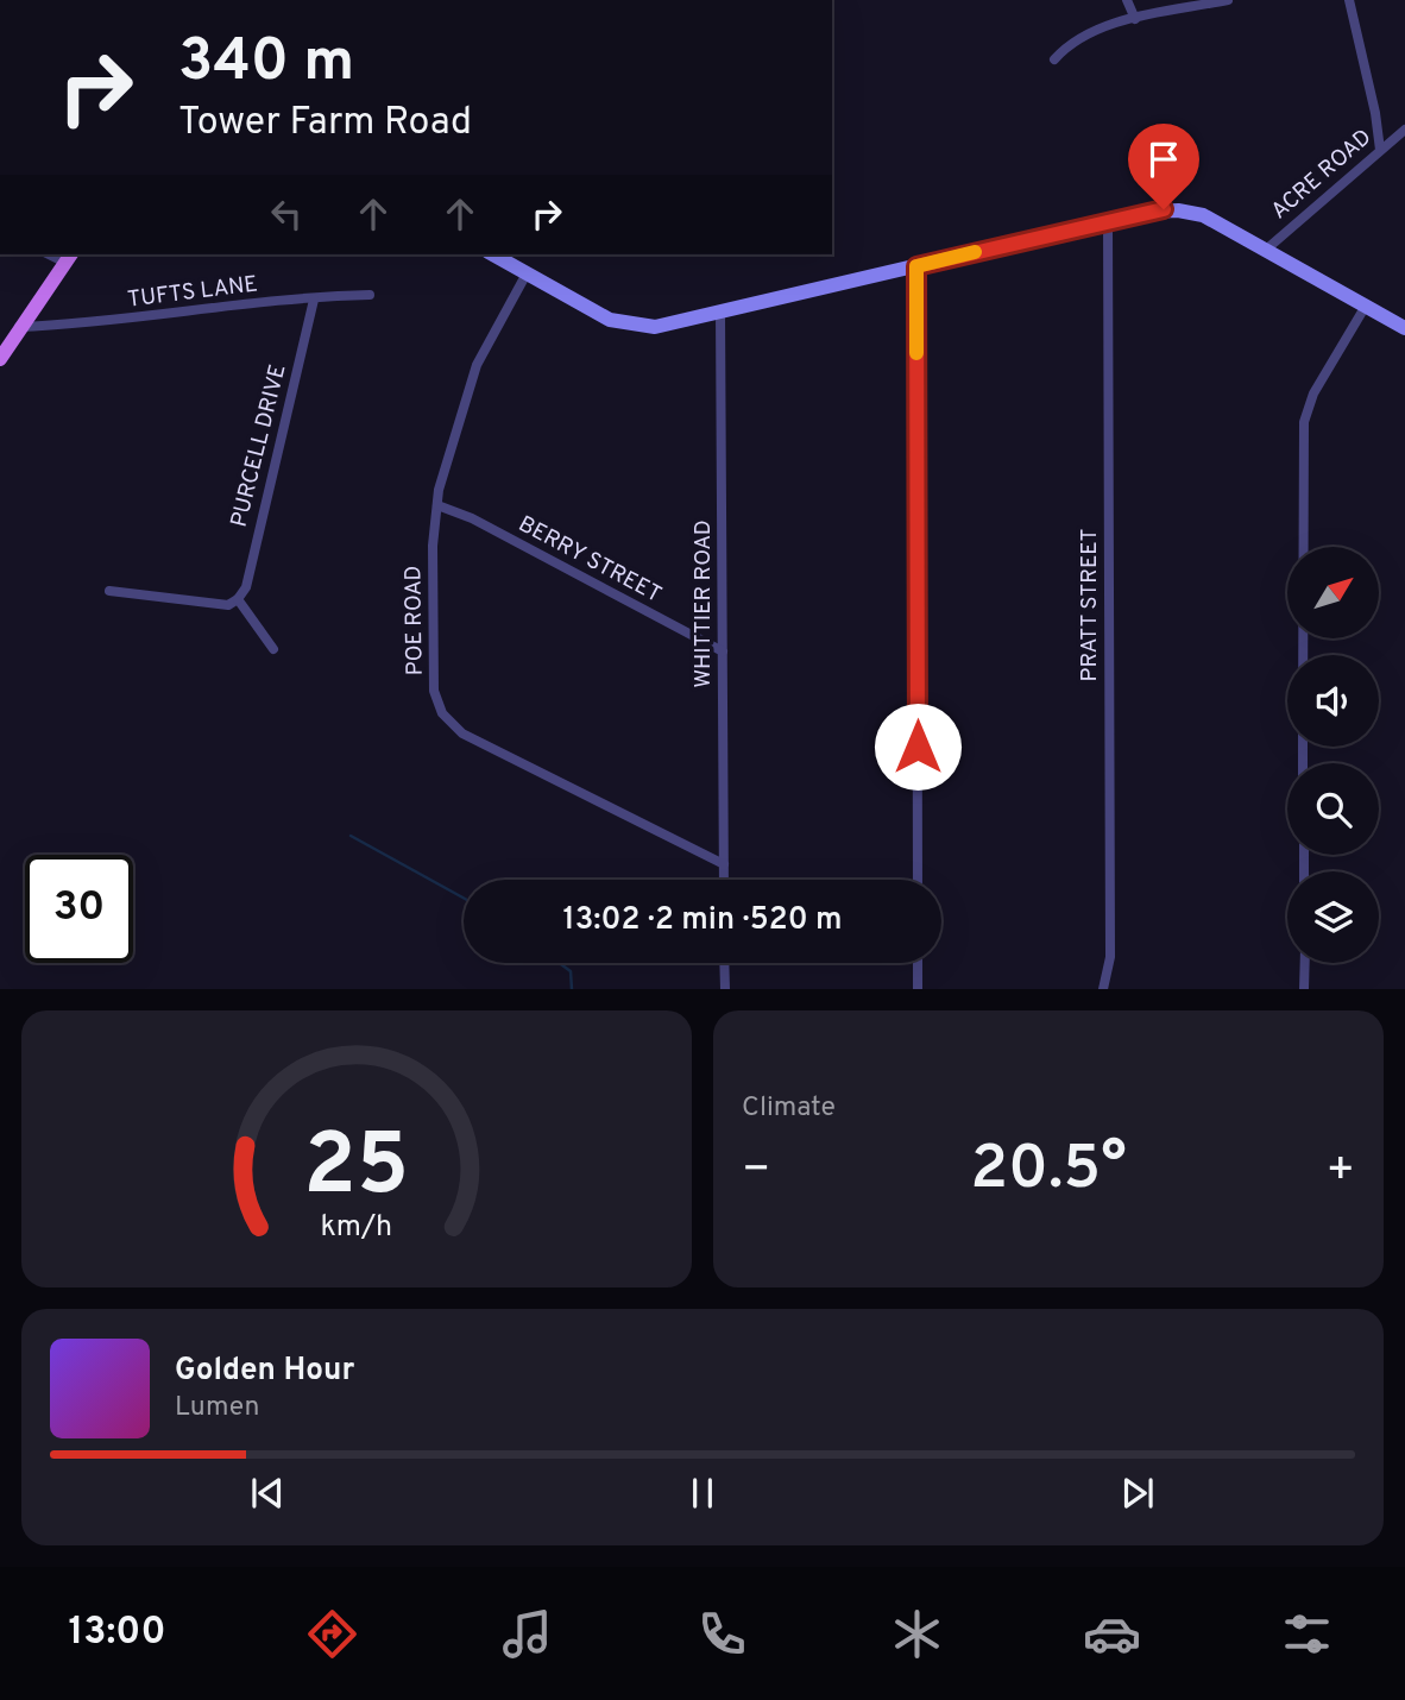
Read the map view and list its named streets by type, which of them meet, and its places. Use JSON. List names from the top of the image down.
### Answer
{
  "streets": {
    "street": [
      "ACRE ROAD",
      "TUFTS LANE",
      "PURCELL DRIVE",
      "BERRY STREET",
      "WHITTIER ROAD",
      "PRATT STREET",
      "POE ROAD"
    ]
  },
  "crossings": [
    ["TUFTS LANE", "PURCELL DRIVE"],
    ["BERRY STREET", "WHITTIER ROAD"],
    ["BERRY STREET", "POE ROAD"],
    ["WHITTIER ROAD", "POE ROAD"]
  ],
  "north": "top right",
  "page": {
    "turn": ["340 m", "Tower Farm Road"],
    "limit": "30",
    "trip": "13:02 · 2 min · 520 m",
    "tile": "Climate",
    "heat": ["−", "20.5°", "+"],
    "song": ["Golden Hour", "Lumen"],
    "tabs": "13:00",
    "gauge": ["25", "km/h"]
  }
}
